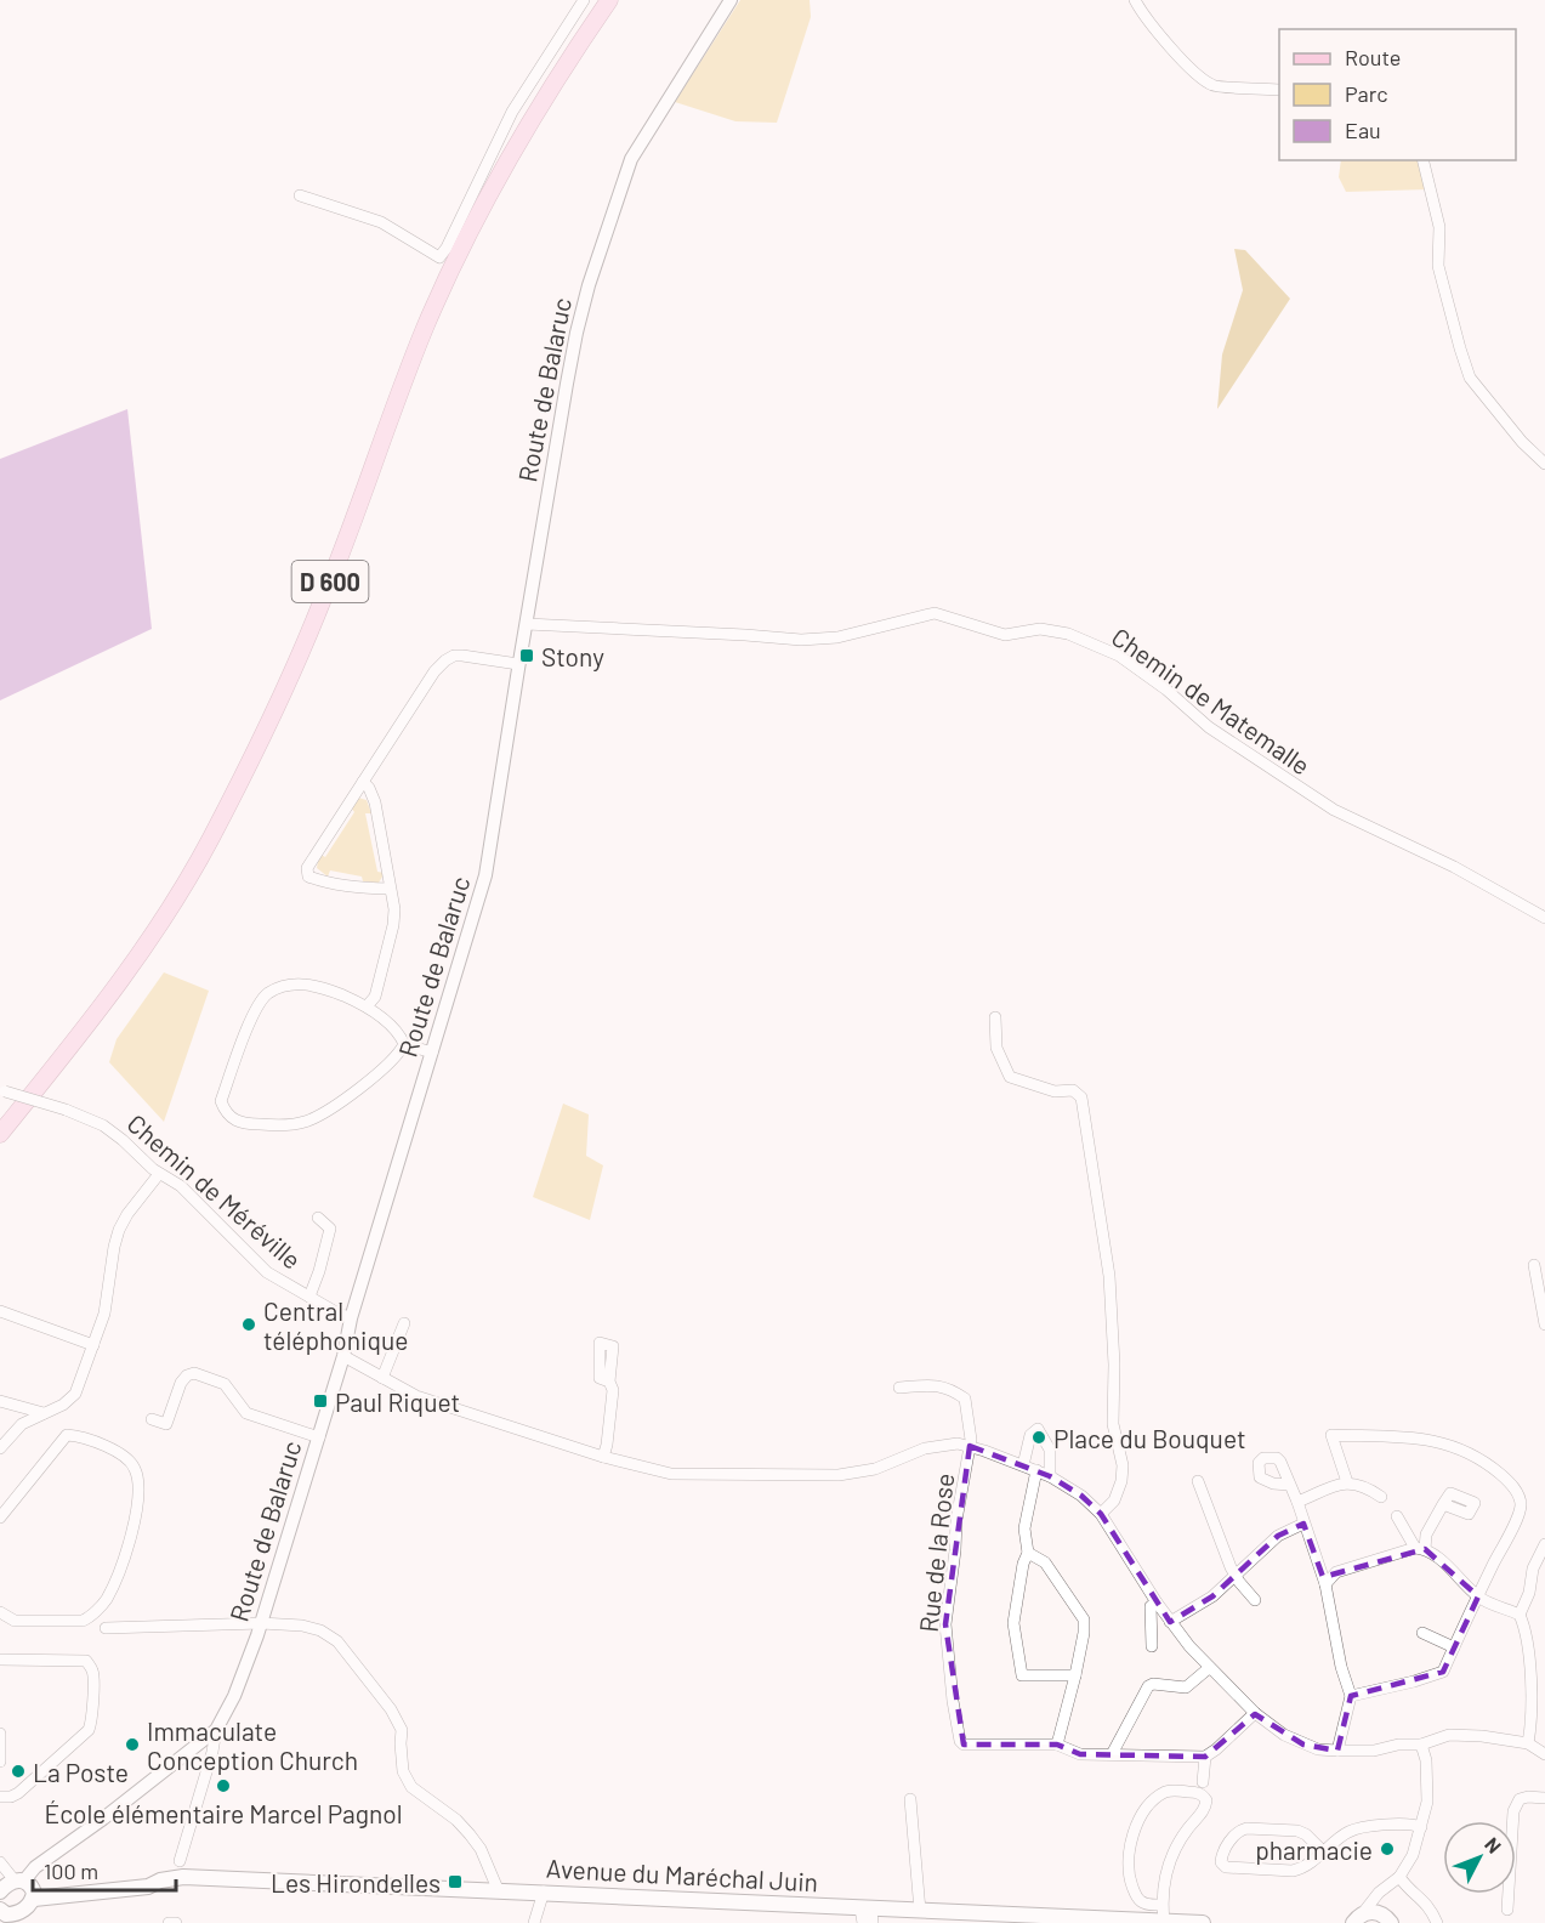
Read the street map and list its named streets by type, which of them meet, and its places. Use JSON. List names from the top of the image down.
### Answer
{
  "streets": {
    "main road": ["D 600", "Avenue du Maréchal Juin"],
    "street": [
      "Route de Balaruc",
      "Chemin de Matemalle",
      "Chemin de Méréville",
      "Rue de la Rose"
    ]
  },
  "crossings": [
    ["Route de Balaruc", "Chemin de Matemalle"],
    ["Route de Balaruc", "Chemin de Méréville"],
    ["Route de Balaruc", "Avenue du Maréchal Juin"]
  ],
  "places": {
    "transit": ["Stony", "Paul Riquet", "Les Hirondelles"],
    "other": [
      "Central téléphonique",
      "Place du Bouquet",
      "Immaculate Conception Church",
      "La Poste",
      "École élémentaire Marcel Pagnol",
      "pharmacie"
    ]
  },
  "legend": ["Route", "Parc", "Eau"],
  "scale_bar": "100 m",
  "north": "top right"
}
